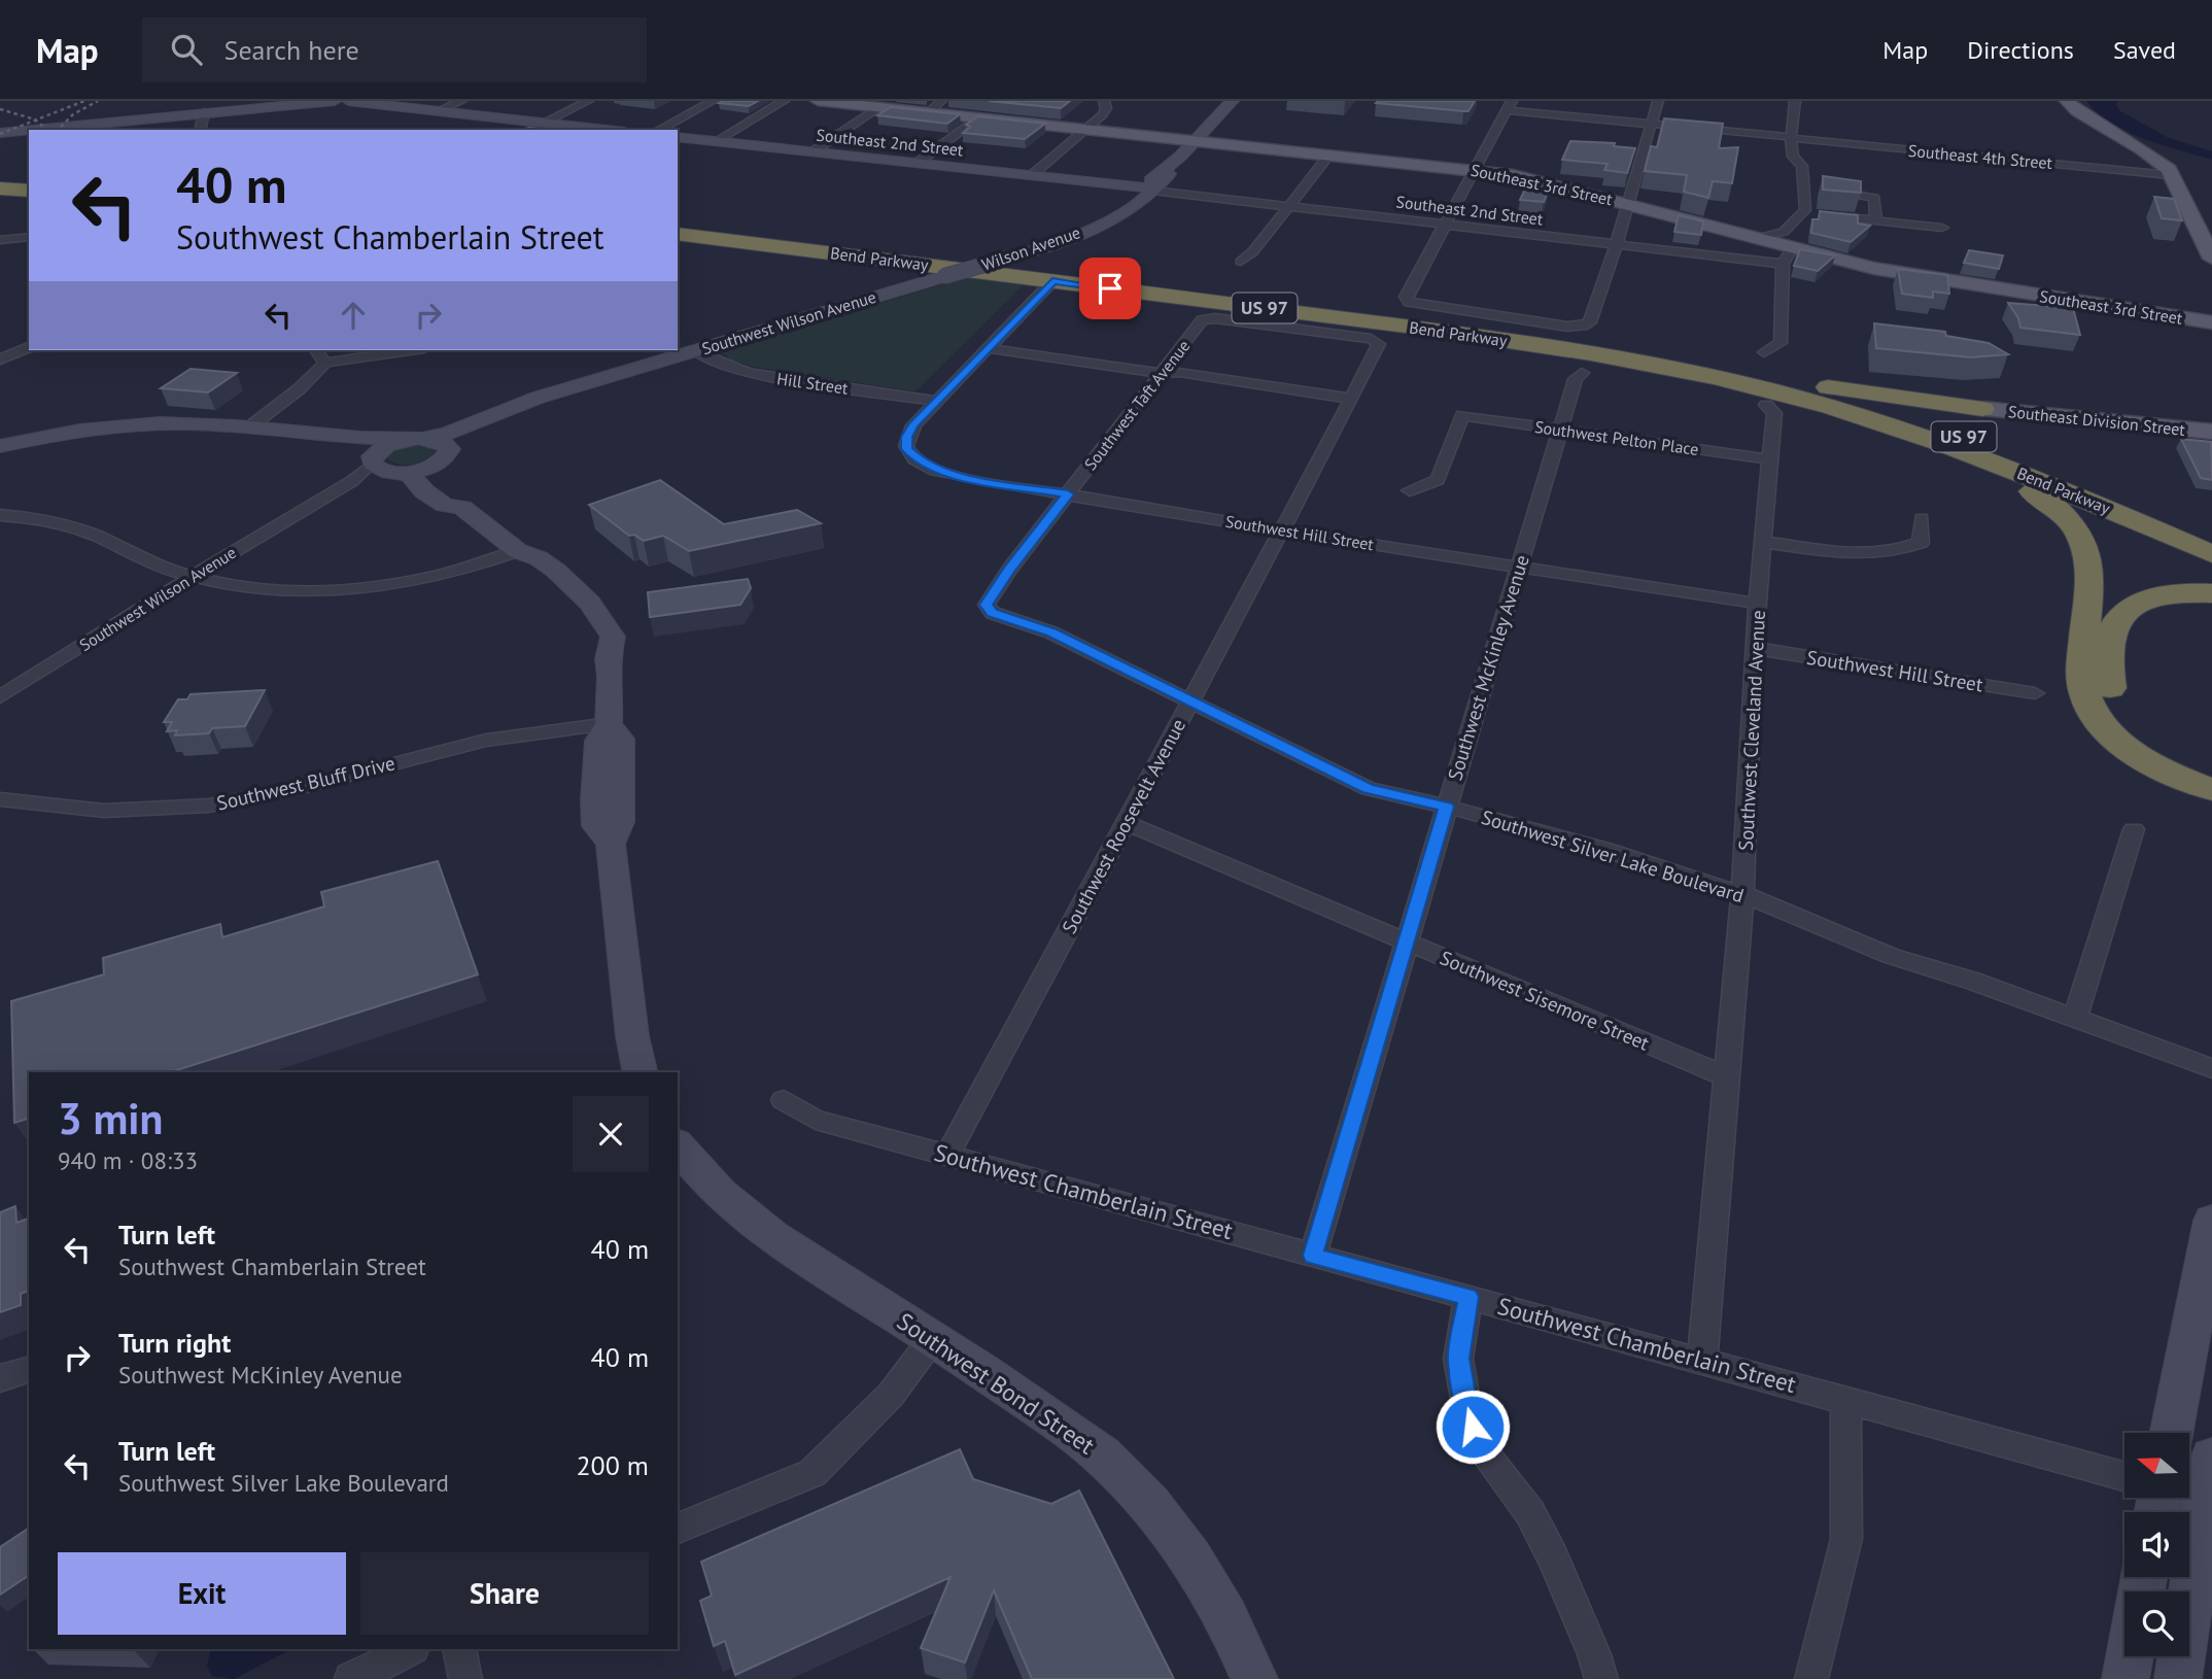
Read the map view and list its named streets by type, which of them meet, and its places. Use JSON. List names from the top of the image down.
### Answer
{
  "streets": {
    "highway": ["Bend Parkway", "US 97"],
    "main road": ["Southeast 3rd Street", "Southeast Division Street"],
    "street": [
      "Southeast 2nd Street",
      "Southeast 4th Street",
      "Wilson Avenue",
      "Southwest Wilson Avenue",
      "Hill Street",
      "Southwest Taft Avenue",
      "Southwest Pelton Place",
      "Southwest Hill Street",
      "Southwest McKinley Avenue",
      "Southwest Cleveland Avenue",
      "Southwest Bluff Drive",
      "Southwest Roosevelt Avenue",
      "Southwest Silver Lake Boulevard",
      "Southwest Sisemore Street",
      "Southwest Chamberlain Street",
      "Southwest Bond Street"
    ]
  },
  "crossings": [
    ["Southeast 2nd Street", "Southeast 3rd Street"],
    ["Southeast 2nd Street", "Wilson Avenue"],
    ["Southeast 3rd Street", "Wilson Avenue"],
    ["Wilson Avenue", "Southwest Wilson Avenue"],
    ["Southwest Wilson Avenue", "Hill Street"],
    ["Hill Street", "Southwest Hill Street"],
    ["Southwest Taft Avenue", "Southwest Hill Street"],
    ["Southwest Taft Avenue", "Southwest Roosevelt Avenue"],
    ["Southwest Taft Avenue", "Southwest Silver Lake Boulevard"],
    ["Southwest Pelton Place", "Southwest McKinley Avenue"],
    ["Southwest Pelton Place", "Southwest Cleveland Avenue"],
    ["Southwest Hill Street", "Southwest McKinley Avenue"],
    ["Southwest Hill Street", "Southwest Cleveland Avenue"],
    ["Southwest Hill Street", "Southwest Roosevelt Avenue"],
    ["Southwest McKinley Avenue", "Southwest Silver Lake Boulevard"],
    ["Southwest McKinley Avenue", "Southwest Sisemore Street"],
    ["Southwest McKinley Avenue", "Southwest Chamberlain Street"],
    ["Southwest Cleveland Avenue", "Southwest Silver Lake Boulevard"],
    ["Southwest Cleveland Avenue", "Southwest Sisemore Street"],
    ["Southwest Cleveland Avenue", "Southwest Chamberlain Street"],
    ["Southwest Roosevelt Avenue", "Southwest Silver Lake Boulevard"],
    ["Southwest Roosevelt Avenue", "Southwest Sisemore Street"],
    ["Southwest Roosevelt Avenue", "Southwest Chamberlain Street"]
  ],
  "north": "left",
  "page": {
    "header": "Map",
    "search": "Search here",
    "nav": ["Map", "Directions", "Saved"],
    "turn": ["40 m", "Southwest Chamberlain Street"],
    "heading": ["3 min", "940 m · 08:33"],
    "list": [
      {
        "name": "Turn left",
        "note": "Southwest Chamberlain Street",
        "value": "40 m"
      },
      {
        "name": "Turn right",
        "note": "Southwest McKinley Avenue",
        "value": "40 m"
      },
      {
        "name": "Turn left",
        "note": "Southwest Silver Lake Boulevard",
        "value": "200 m"
      }
    ],
    "buttons": ["Exit", "Share"]
  }
}
